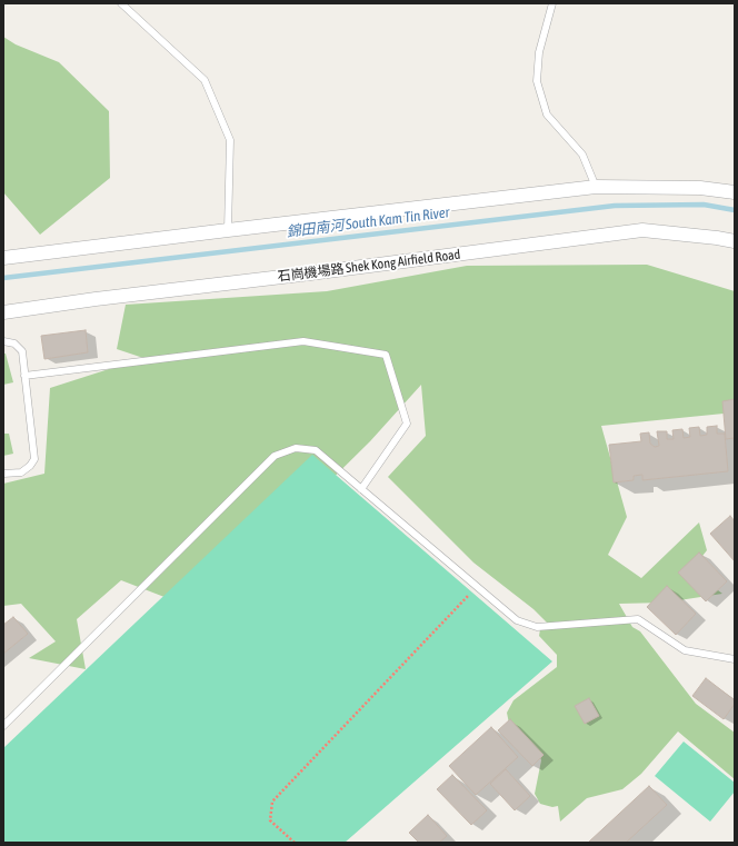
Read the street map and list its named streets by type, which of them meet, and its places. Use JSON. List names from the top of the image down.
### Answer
{
  "streets": {
    "street": ["石崗機場路 Shek Kong Airfield Road"]
  },
  "water": ["錦田南河 South Kam Tin River"]
}
